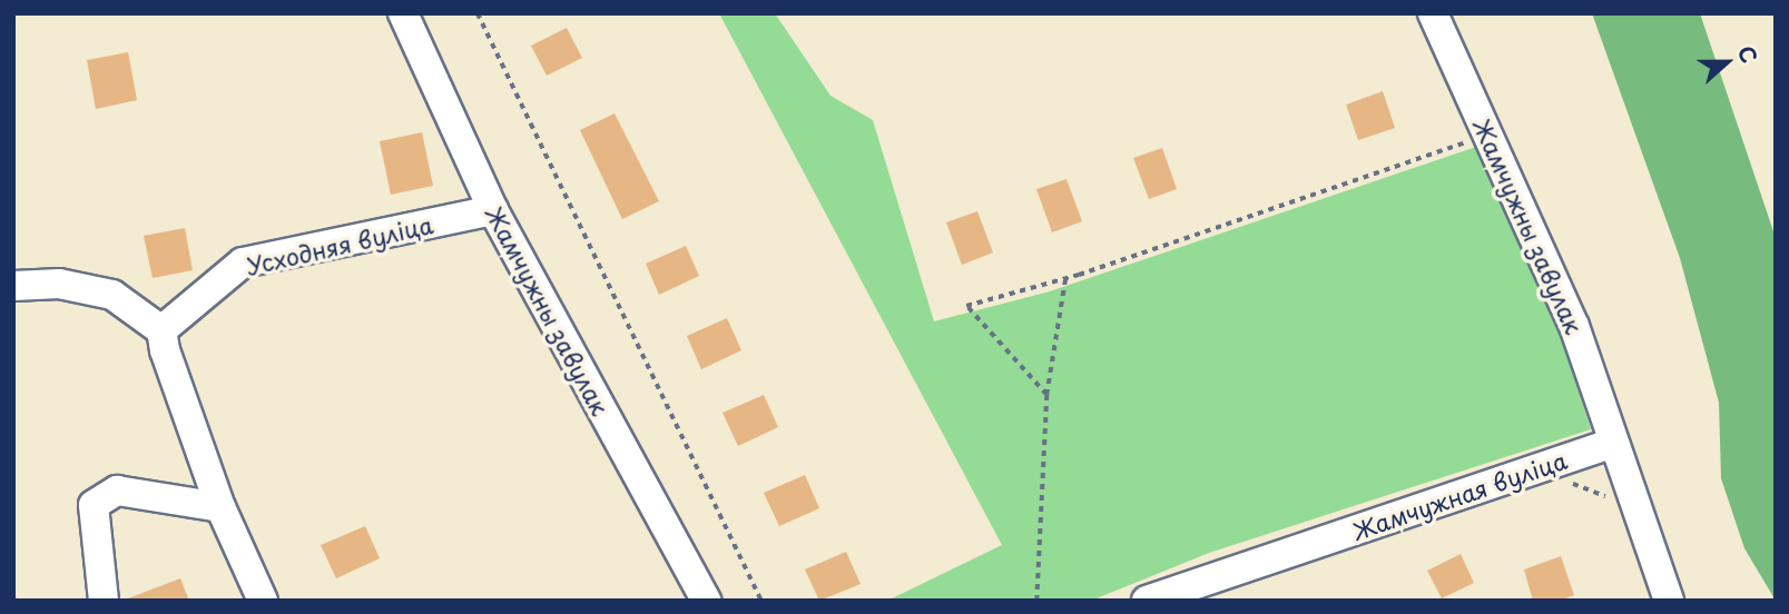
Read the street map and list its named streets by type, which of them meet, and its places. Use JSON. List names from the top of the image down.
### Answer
{
  "streets": {
    "street": ["Жамчужны завулак", "Усходняя вуліца", "Жамчужная вуліца"]
  },
  "crossings": [
    ["Жамчужны завулак", "Усходняя вуліца"],
    ["Жамчужны завулак", "Жамчужная вуліца"]
  ],
  "north": "right"
}
